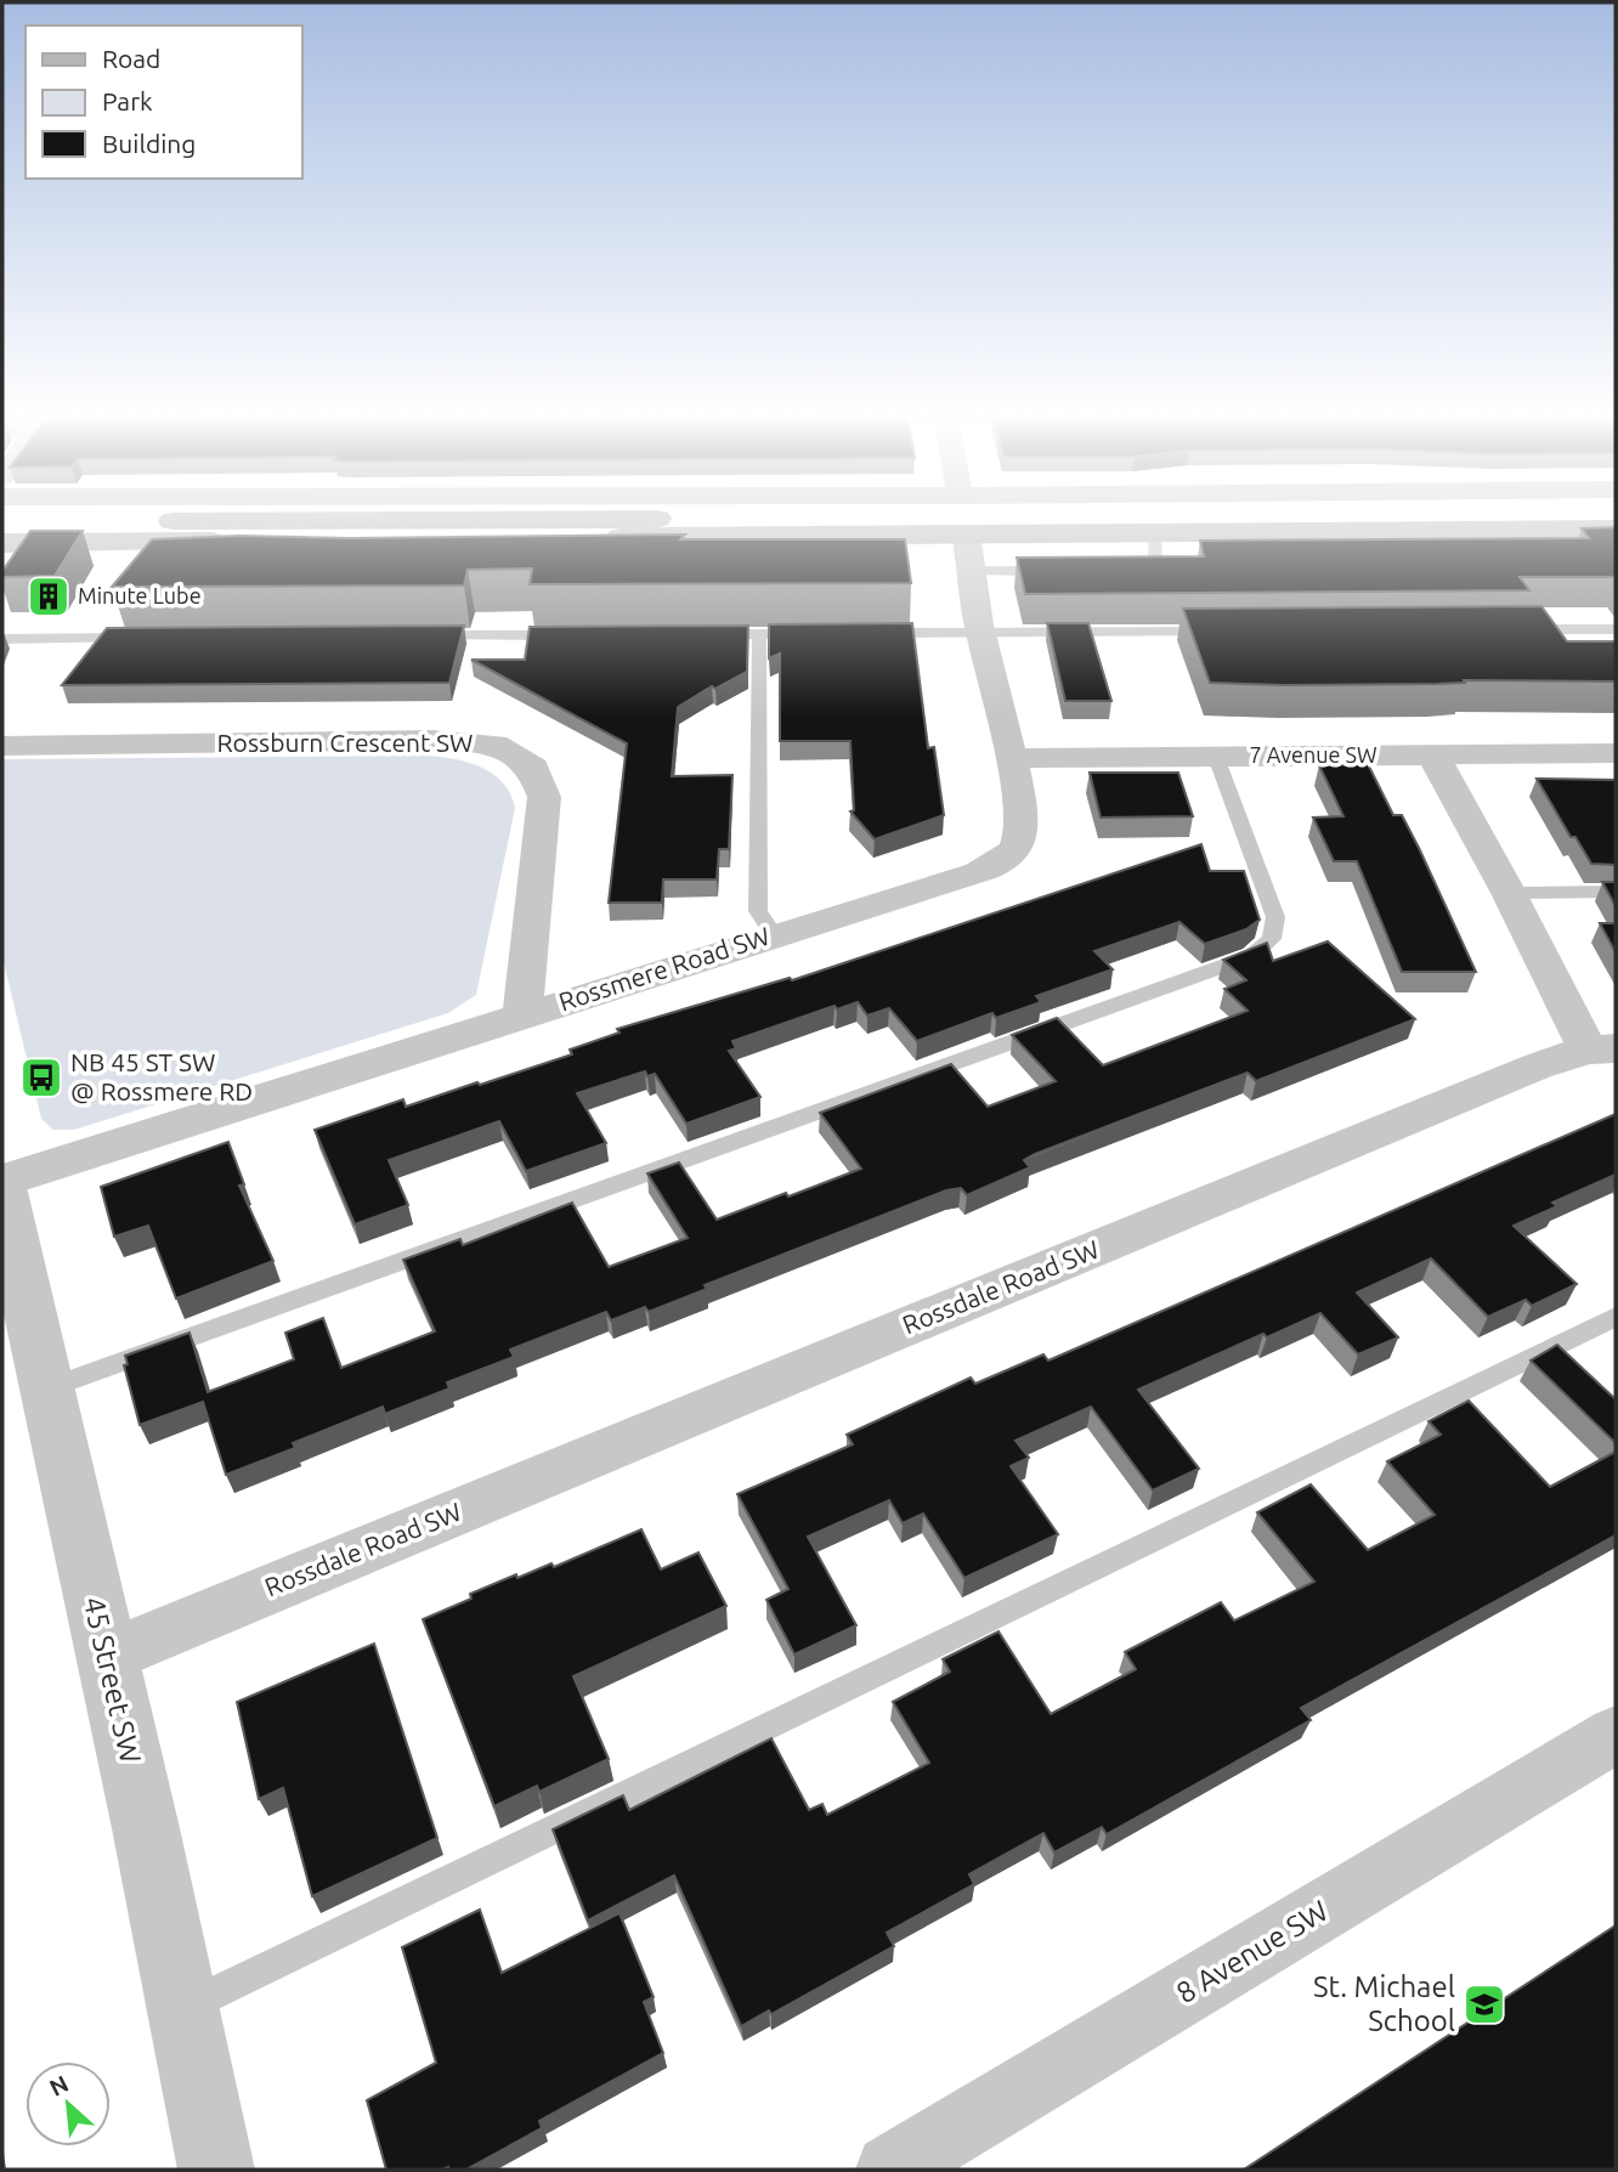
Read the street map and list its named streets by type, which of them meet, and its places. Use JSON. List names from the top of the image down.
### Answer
{
  "streets": {
    "street": [
      "Rossburn Crescent SW",
      "7 Avenue SW",
      "Rossmere Road SW",
      "Rossdale Road SW",
      "45 Street SW",
      "8 Avenue SW"
    ]
  },
  "crossings": [
    ["Rossburn Crescent SW", "Rossmere Road SW"],
    ["7 Avenue SW", "Rossmere Road SW"],
    ["7 Avenue SW", "Rossdale Road SW"],
    ["Rossdale Road SW", "45 Street SW"]
  ],
  "places": {
    "building": ["Minute Lube"],
    "bus stop": ["NB 45 ST SW @ Rossmere RD"],
    "school or university": ["St. Michael School"]
  },
  "legend": ["Road", "Park", "Building"],
  "north": "top left"
}
